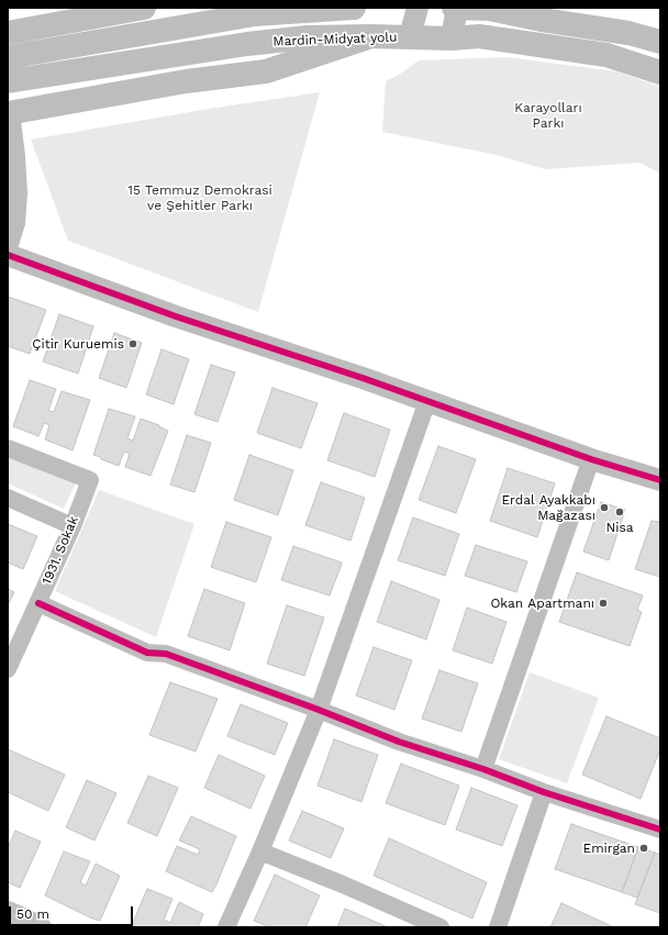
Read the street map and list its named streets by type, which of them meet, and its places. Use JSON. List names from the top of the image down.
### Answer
{
  "streets": {
    "main road": ["Mardin-Midyat yolu"],
    "street": ["1931. Sokak"]
  },
  "parks": ["Karayolları Parkı", "15 Temmuz Demokrasi ve Şehitler Parkı"],
  "places": [
    "Çitir Kuruemis",
    "Erdal Ayakkabı Mağazası",
    "Nisa",
    "Okan Apartmanı",
    "Emirgan"
  ],
  "scale_bar": "50 m"
}
